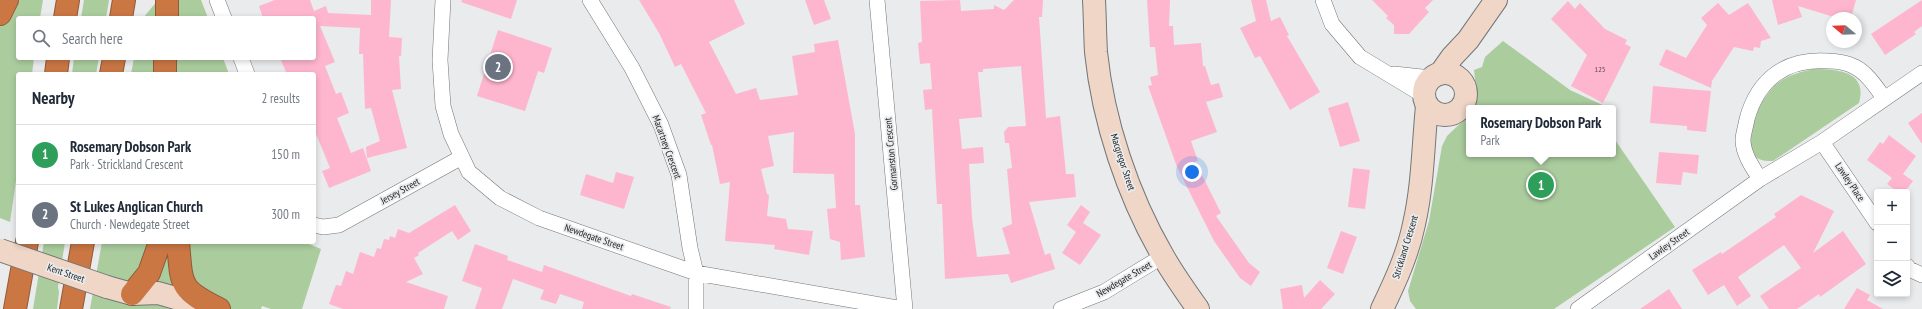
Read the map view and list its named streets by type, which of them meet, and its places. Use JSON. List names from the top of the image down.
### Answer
{
  "streets": {
    "street": [
      "Macartney Crescent",
      "Gormanston Crescent",
      "Macgregor Street",
      "Lawley Place",
      "Jersey Street",
      "Newdegate Street",
      "Lawley Street",
      "Strickland Crescent",
      "Kent Street"
    ]
  },
  "crossings": [
    ["Macartney Crescent", "Newdegate Street"],
    ["Gormanston Crescent", "Newdegate Street"],
    ["Macgregor Street", "Newdegate Street"],
    ["Lawley Place", "Lawley Street"],
    ["Jersey Street", "Newdegate Street"]
  ],
  "house_numbers": ["125"],
  "north": "left",
  "page": {
    "search": "Search here",
    "pins": ["2", "1"],
    "heading": ["Nearby", "2 results"],
    "popup": ["Rosemary Dobson Park", "Park"],
    "list": [
      {
        "mark": "1",
        "name": "Rosemary Dobson Park",
        "note": "Park · Strickland Crescent",
        "value": "150 m"
      },
      {
        "mark": "2",
        "name": "St Lukes Anglican Church",
        "note": "Church · Newdegate Street",
        "value": "300 m"
      }
    ],
    "map_buttons": ["+", "−"]
  }
}
